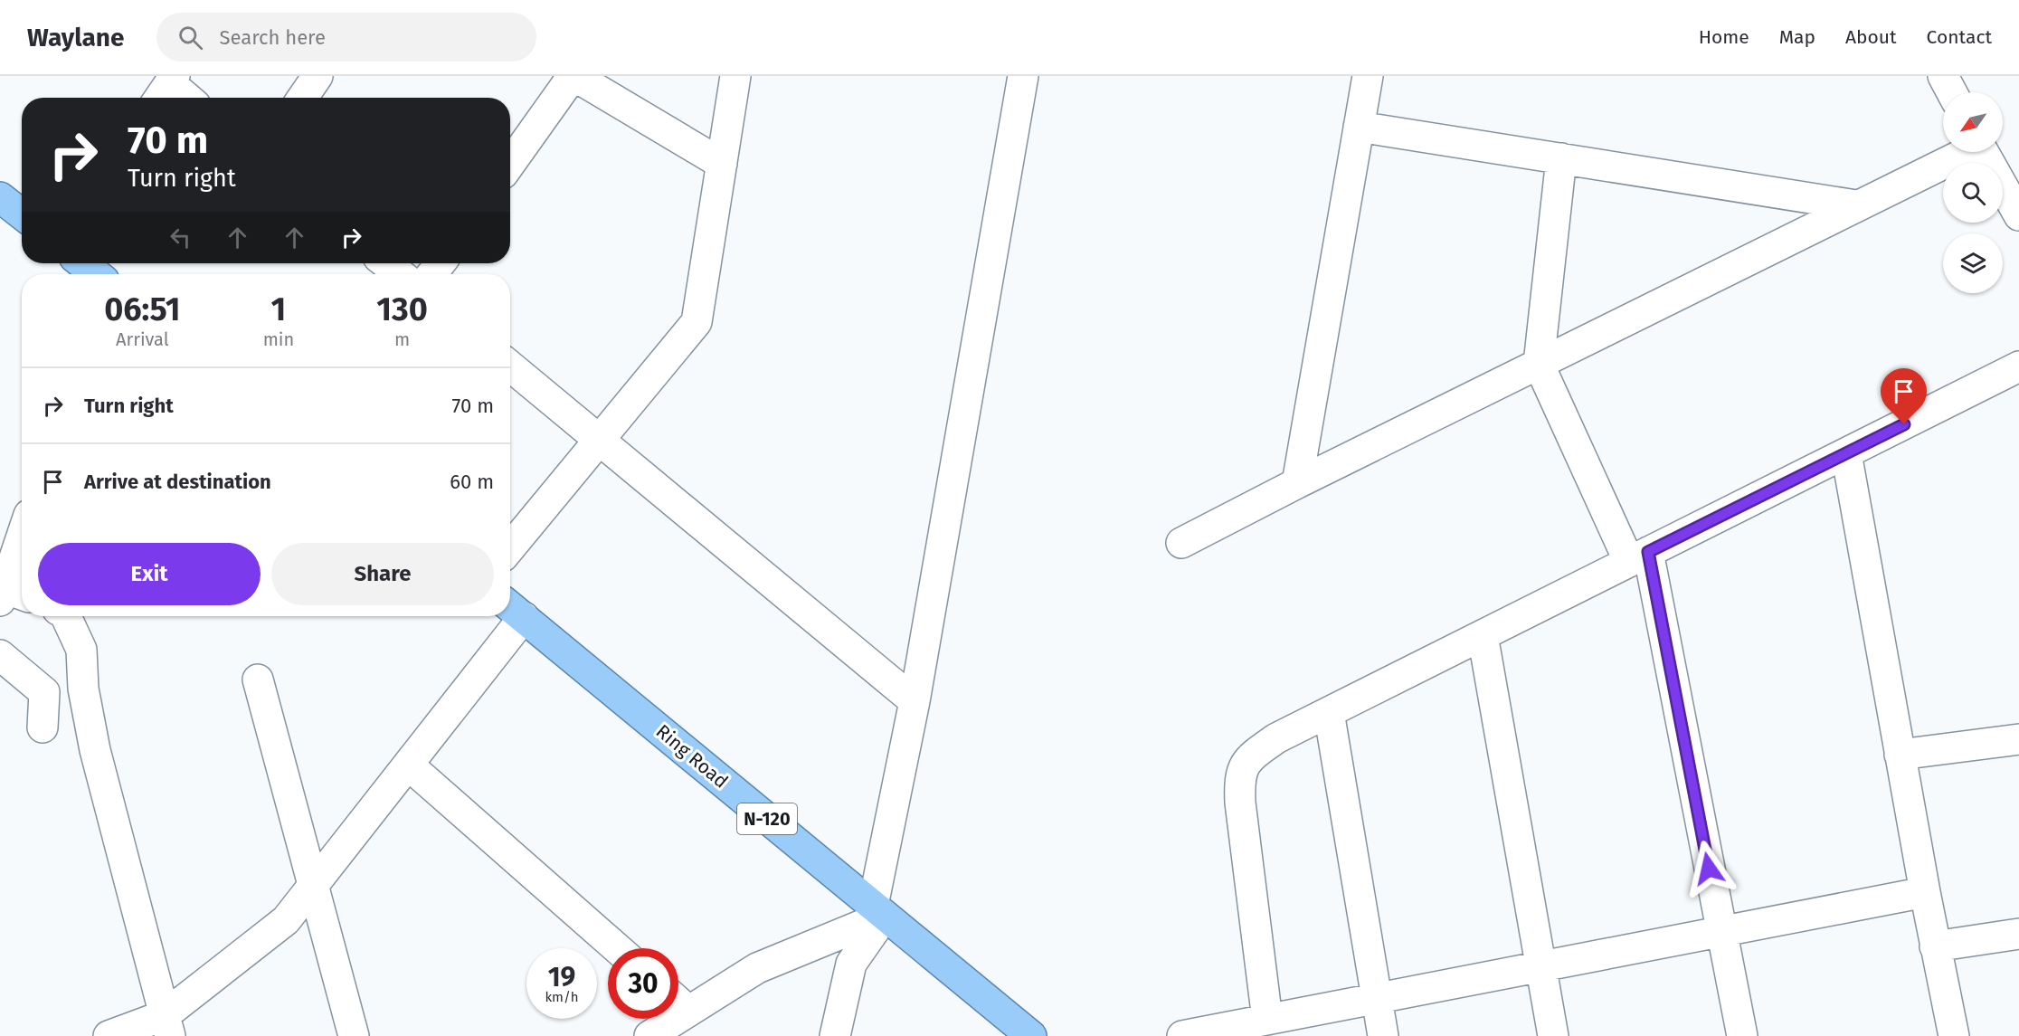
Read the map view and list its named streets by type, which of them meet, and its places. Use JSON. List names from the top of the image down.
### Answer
{
  "streets": {
    "highway": ["Ring Road", "N-120"]
  },
  "north": "bottom left",
  "page": {
    "header": "Waylane",
    "search": "Search here",
    "nav": [
      "Home",
      "Map",
      "About",
      "Contact"
    ],
    "turn": ["70 m", "Turn right"],
    "eta": [
      "06:51",
      "Arrival",
      "1",
      "min",
      "130",
      "m"
    ],
    "list": [
      {
        "name": "Turn right",
        "value": "70 m"
      },
      {
        "name": "Arrive at destination",
        "value": "60 m"
      }
    ],
    "buttons": ["Exit", "Share"],
    "speed": "19 km/h",
    "limit": "30"
  }
}
